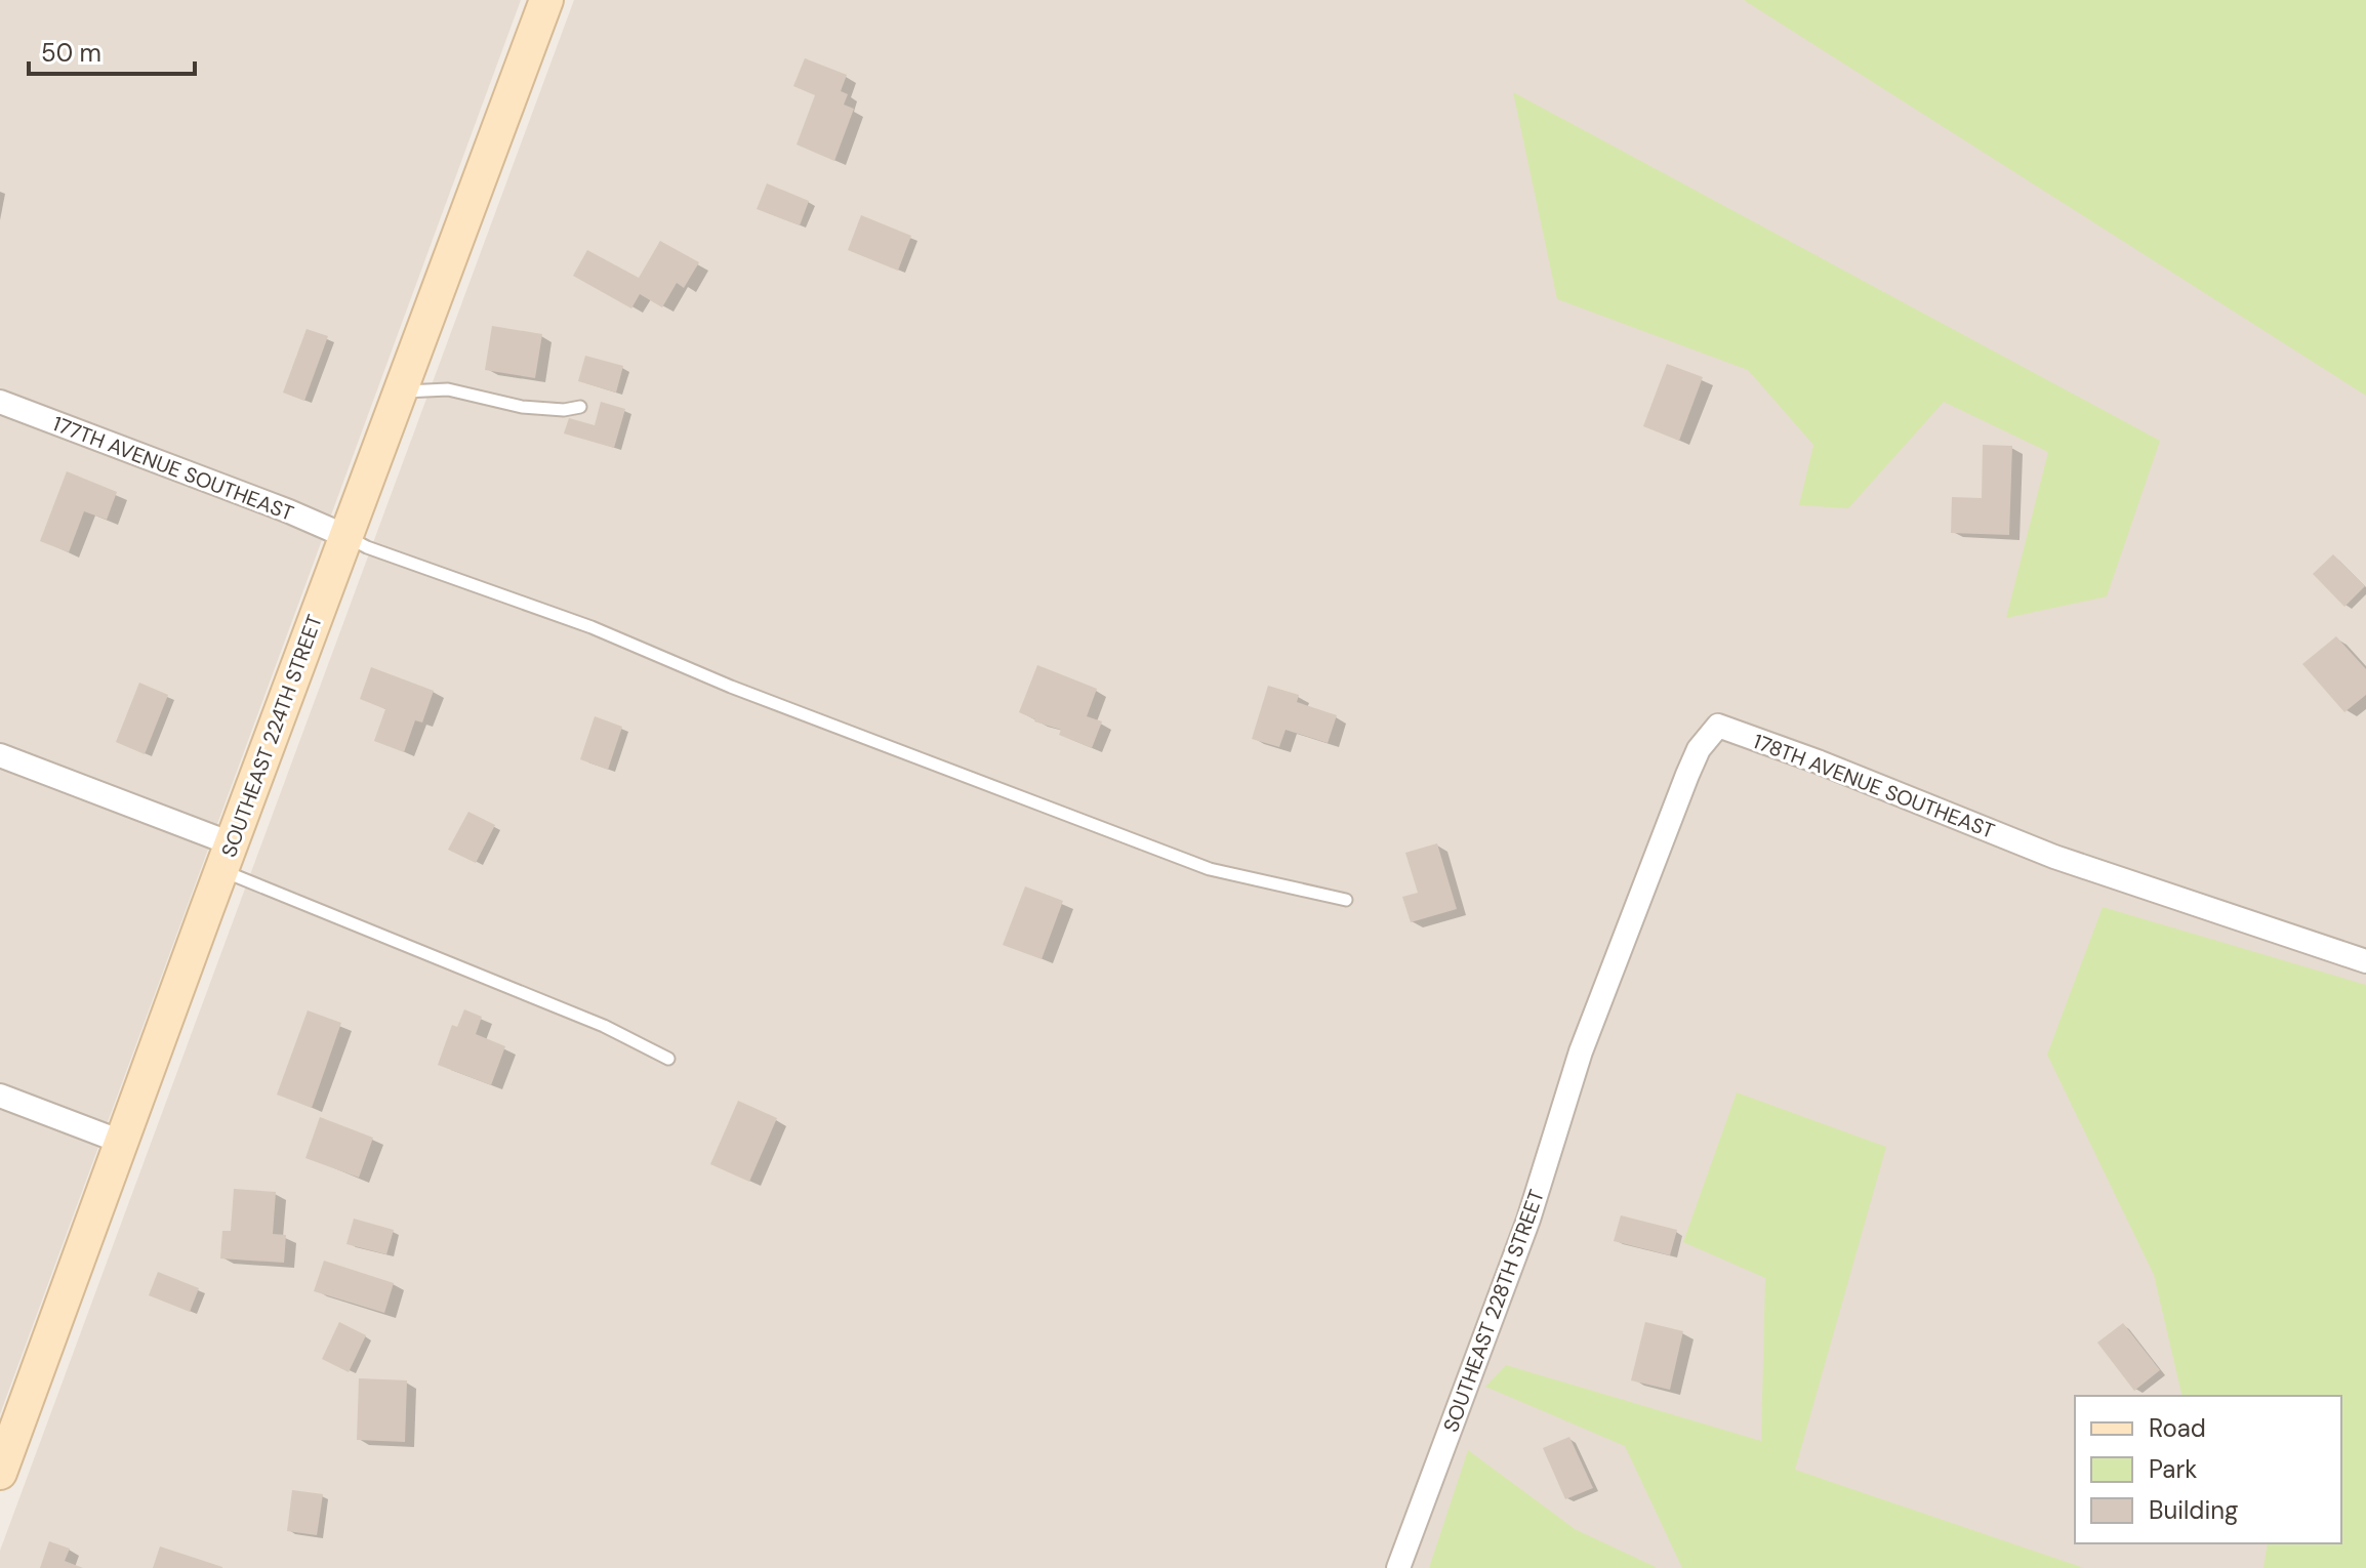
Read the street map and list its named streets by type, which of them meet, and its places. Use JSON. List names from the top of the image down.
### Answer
{
  "streets": {
    "street": [
      "177TH AVENUE SOUTHEAST",
      "SOUTHEAST 224TH STREET",
      "178TH AVENUE SOUTHEAST",
      "SOUTHEAST 228TH STREET"
    ]
  },
  "crossings": [
    ["177TH AVENUE SOUTHEAST", "SOUTHEAST 224TH STREET"],
    ["178TH AVENUE SOUTHEAST", "SOUTHEAST 228TH STREET"]
  ],
  "legend": ["Road", "Park", "Building"],
  "scale_bar": "50 m"
}
